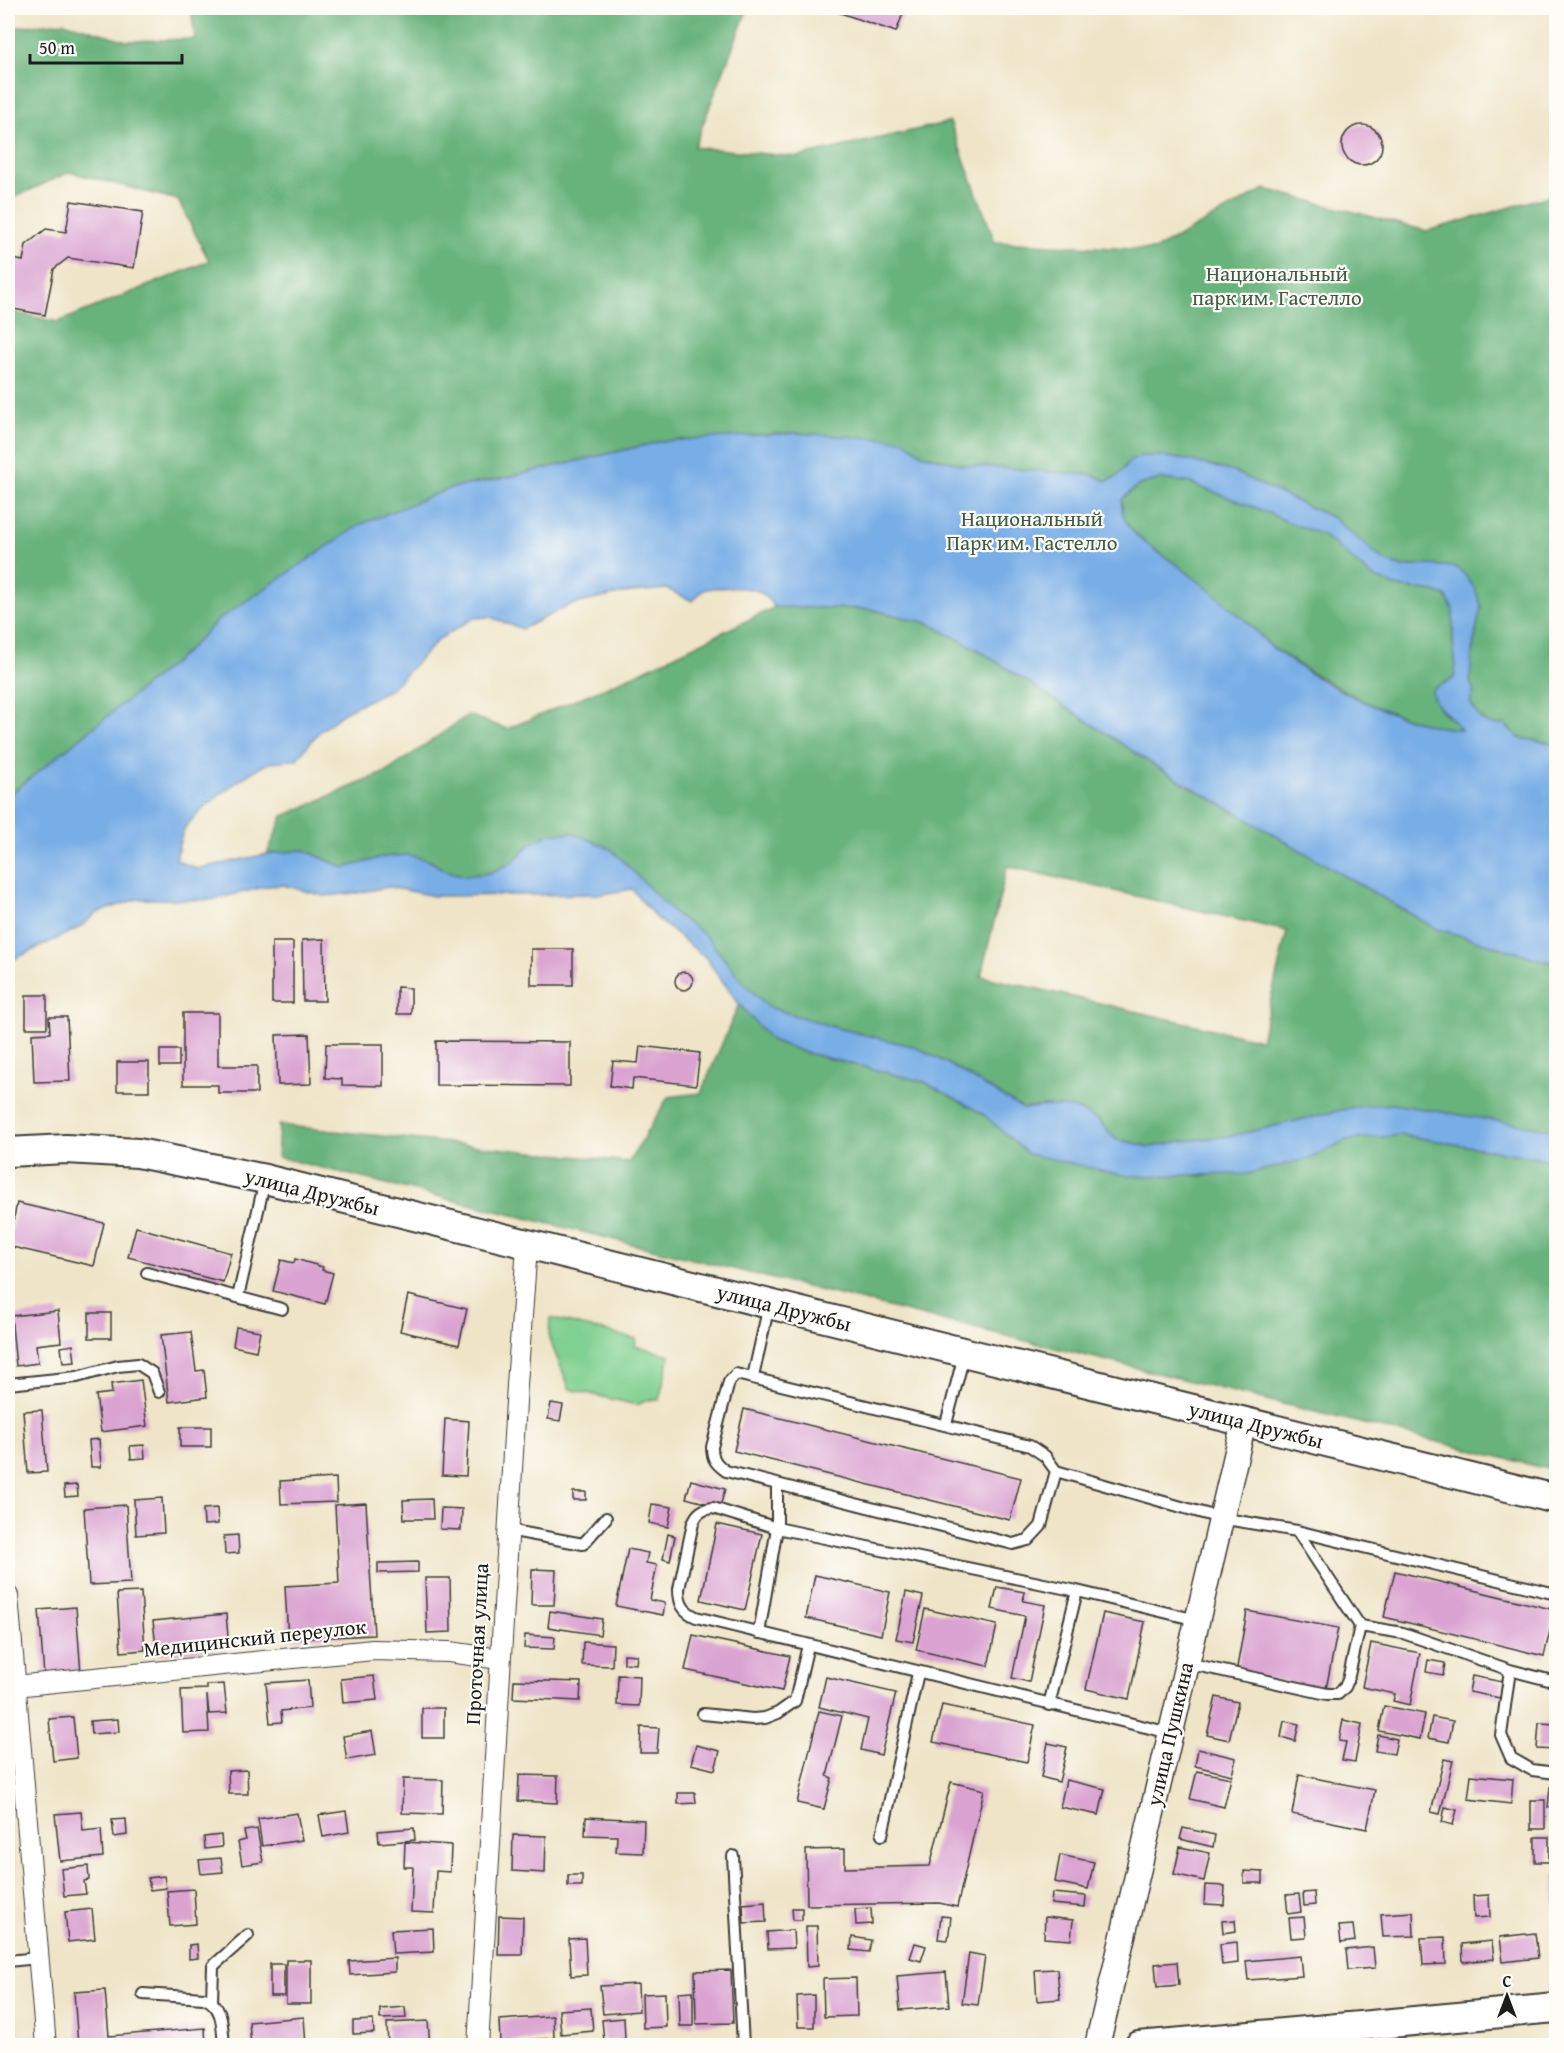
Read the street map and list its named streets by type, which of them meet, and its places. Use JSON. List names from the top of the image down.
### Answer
{
  "streets": {
    "main road": ["улица Дружбы"],
    "street": ["Медицинский переулок", "Проточная улица", "улица Пушкина"]
  },
  "crossings": [
    ["улица Дружбы", "Проточная улица"],
    ["улица Дружбы", "улица Пушкина"],
    ["Медицинский переулок", "Проточная улица"]
  ],
  "parks": ["Национальный парк им. Гастелло", "Национальный Парк им. Гастелло"],
  "scale_bar": "50 m",
  "north": "top"
}
